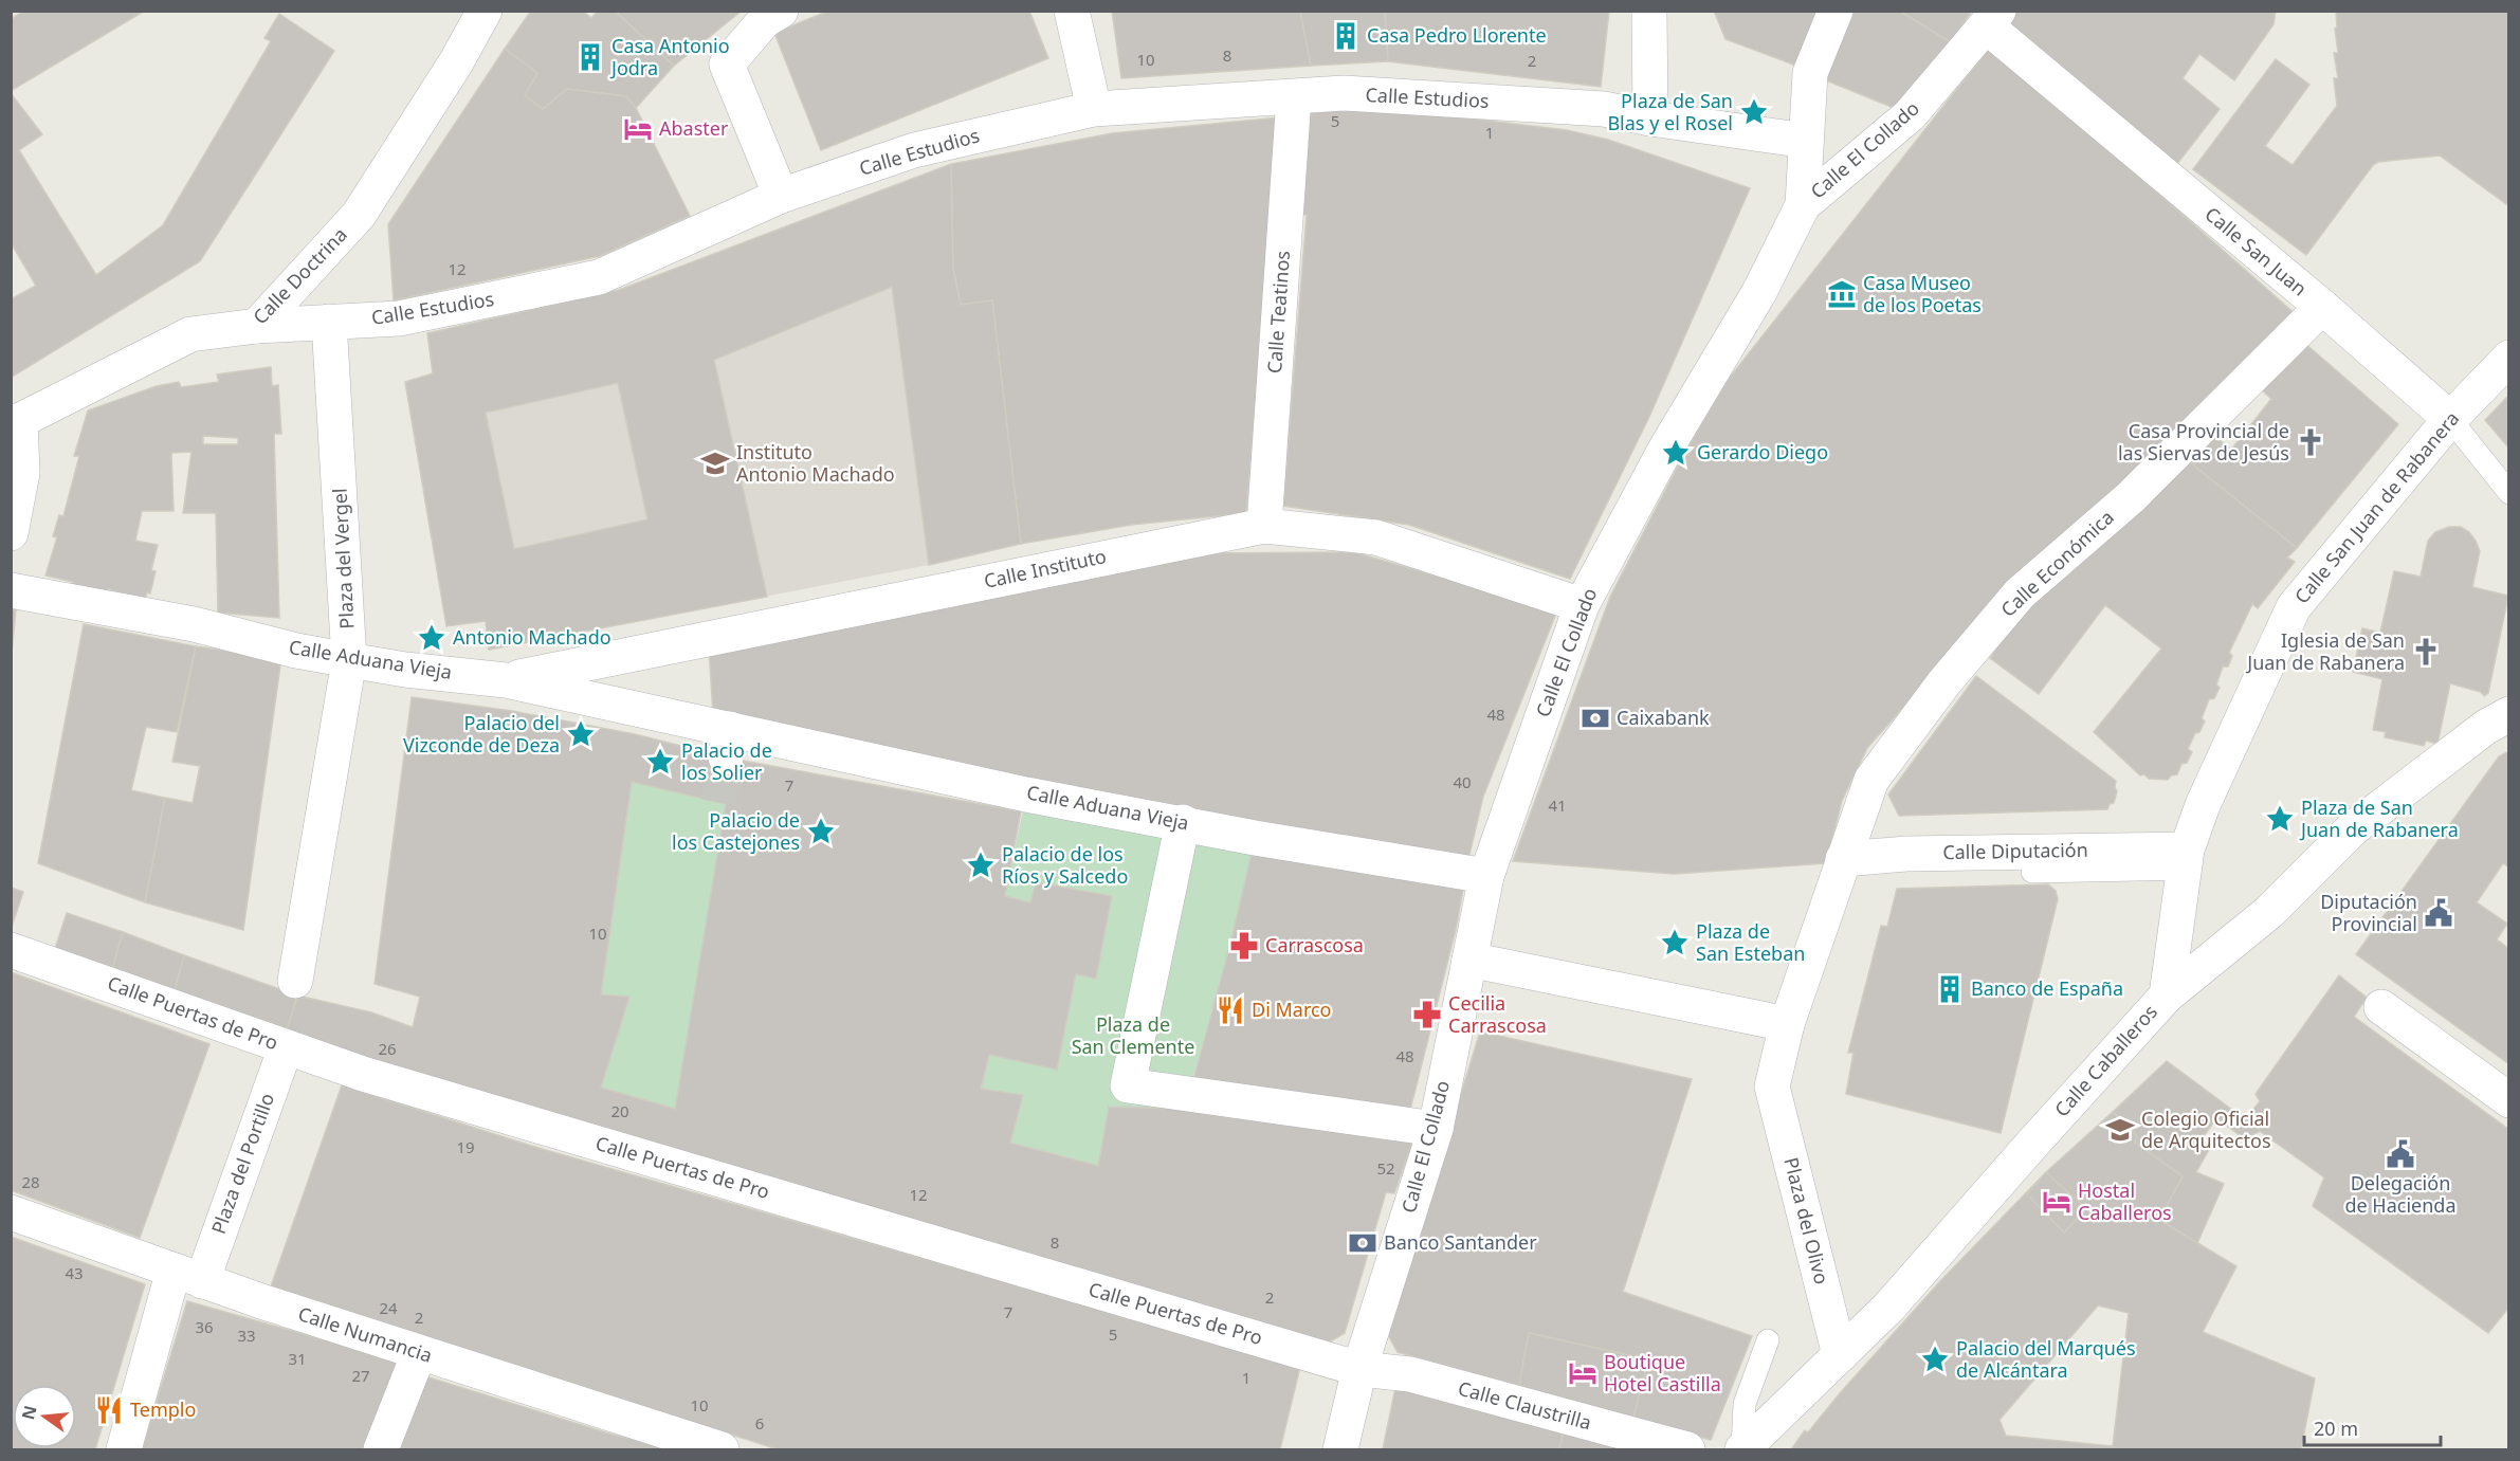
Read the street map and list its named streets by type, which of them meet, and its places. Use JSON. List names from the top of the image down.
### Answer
{
  "streets": {
    "street": [
      "Calle Estudios",
      "Calle El Collado",
      "Calle San Juan",
      "Calle Doctrina",
      "Calle Teatinos",
      "Calle San Juan de Rabanera",
      "Plaza del Vergel",
      "Calle Económica",
      "Calle Instituto",
      "Calle Aduana Vieja",
      "Calle Diputación",
      "Calle Puertas de Pro",
      "Calle Caballeros",
      "Plaza del Portillo",
      "Plaza del Olivo",
      "Calle Numancia",
      "Calle Claustrilla"
    ]
  },
  "crossings": [
    ["Calle Estudios", "Calle Doctrina"],
    ["Calle Estudios", "Calle Teatinos"],
    ["Calle Estudios", "Plaza del Vergel"],
    ["Calle El Collado", "Calle San Juan"],
    ["Calle El Collado", "Calle Instituto"],
    ["Calle El Collado", "Calle Aduana Vieja"],
    ["Calle El Collado", "Calle Puertas de Pro"],
    ["Calle El Collado", "Calle Claustrilla"],
    ["Calle San Juan", "Calle San Juan de Rabanera"],
    ["Calle San Juan", "Calle Económica"],
    ["Calle Teatinos", "Calle Instituto"],
    ["Calle San Juan de Rabanera", "Calle Diputación"],
    ["Calle San Juan de Rabanera", "Calle Caballeros"],
    ["Plaza del Vergel", "Calle Aduana Vieja"],
    ["Calle Económica", "Calle Diputación"],
    ["Calle Instituto", "Calle Aduana Vieja"],
    ["Calle Puertas de Pro", "Plaza del Portillo"],
    ["Calle Puertas de Pro", "Calle Claustrilla"],
    ["Calle Caballeros", "Plaza del Olivo"],
    ["Plaza del Portillo", "Calle Numancia"]
  ],
  "parks": ["Plaza de San Clemente"],
  "places": {
    "building": ["Casa Pedro Llorente", "Casa Antonio Jodra", "Banco de España"],
    "place": [
      "Plaza de San Blas y el Rosel",
      "Gerardo Diego",
      "Antonio Machado",
      "Palacio del Vizconde de Deza",
      "Palacio de los Solier",
      "Plaza de San Juan de Rabanera",
      "Palacio de los Castejones",
      "Palacio de los Ríos y Salcedo",
      "Plaza de San Esteban",
      "Palacio del Marqués de Alcántara"
    ],
    "hotel": ["Abaster", "Hostal Caballeros", "Boutique Hotel Castilla"],
    "museum": ["Casa Museo de los Poetas"],
    "church": ["Casa Provincial de las Siervas de Jesús", "Iglesia de San Juan de Rabanera"],
    "school or university": ["Instituto Antonio Machado", "Colegio Oficial de Arquitectos"],
    "bank": ["Caixabank", "Banco Santander"],
    "public building": ["Diputación Provincial", "Delegación de Hacienda"],
    "pharmacy": ["Carrascosa", "Cecilia Carrascosa"],
    "restaurant": ["Di Marco", "Templo"]
  },
  "house_numbers": [
    "8",
    "10",
    "2",
    "5",
    "1",
    "12",
    "48",
    "40",
    "7",
    "41",
    "10",
    "26",
    "48",
    "20",
    "19",
    "52",
    "28",
    "12",
    "8",
    "43",
    "2",
    "24",
    "7",
    "2",
    "36",
    "5",
    "33",
    "31",
    "27",
    "1",
    "10",
    "6"
  ],
  "scale_bar": "20 m",
  "north": "left"
}
